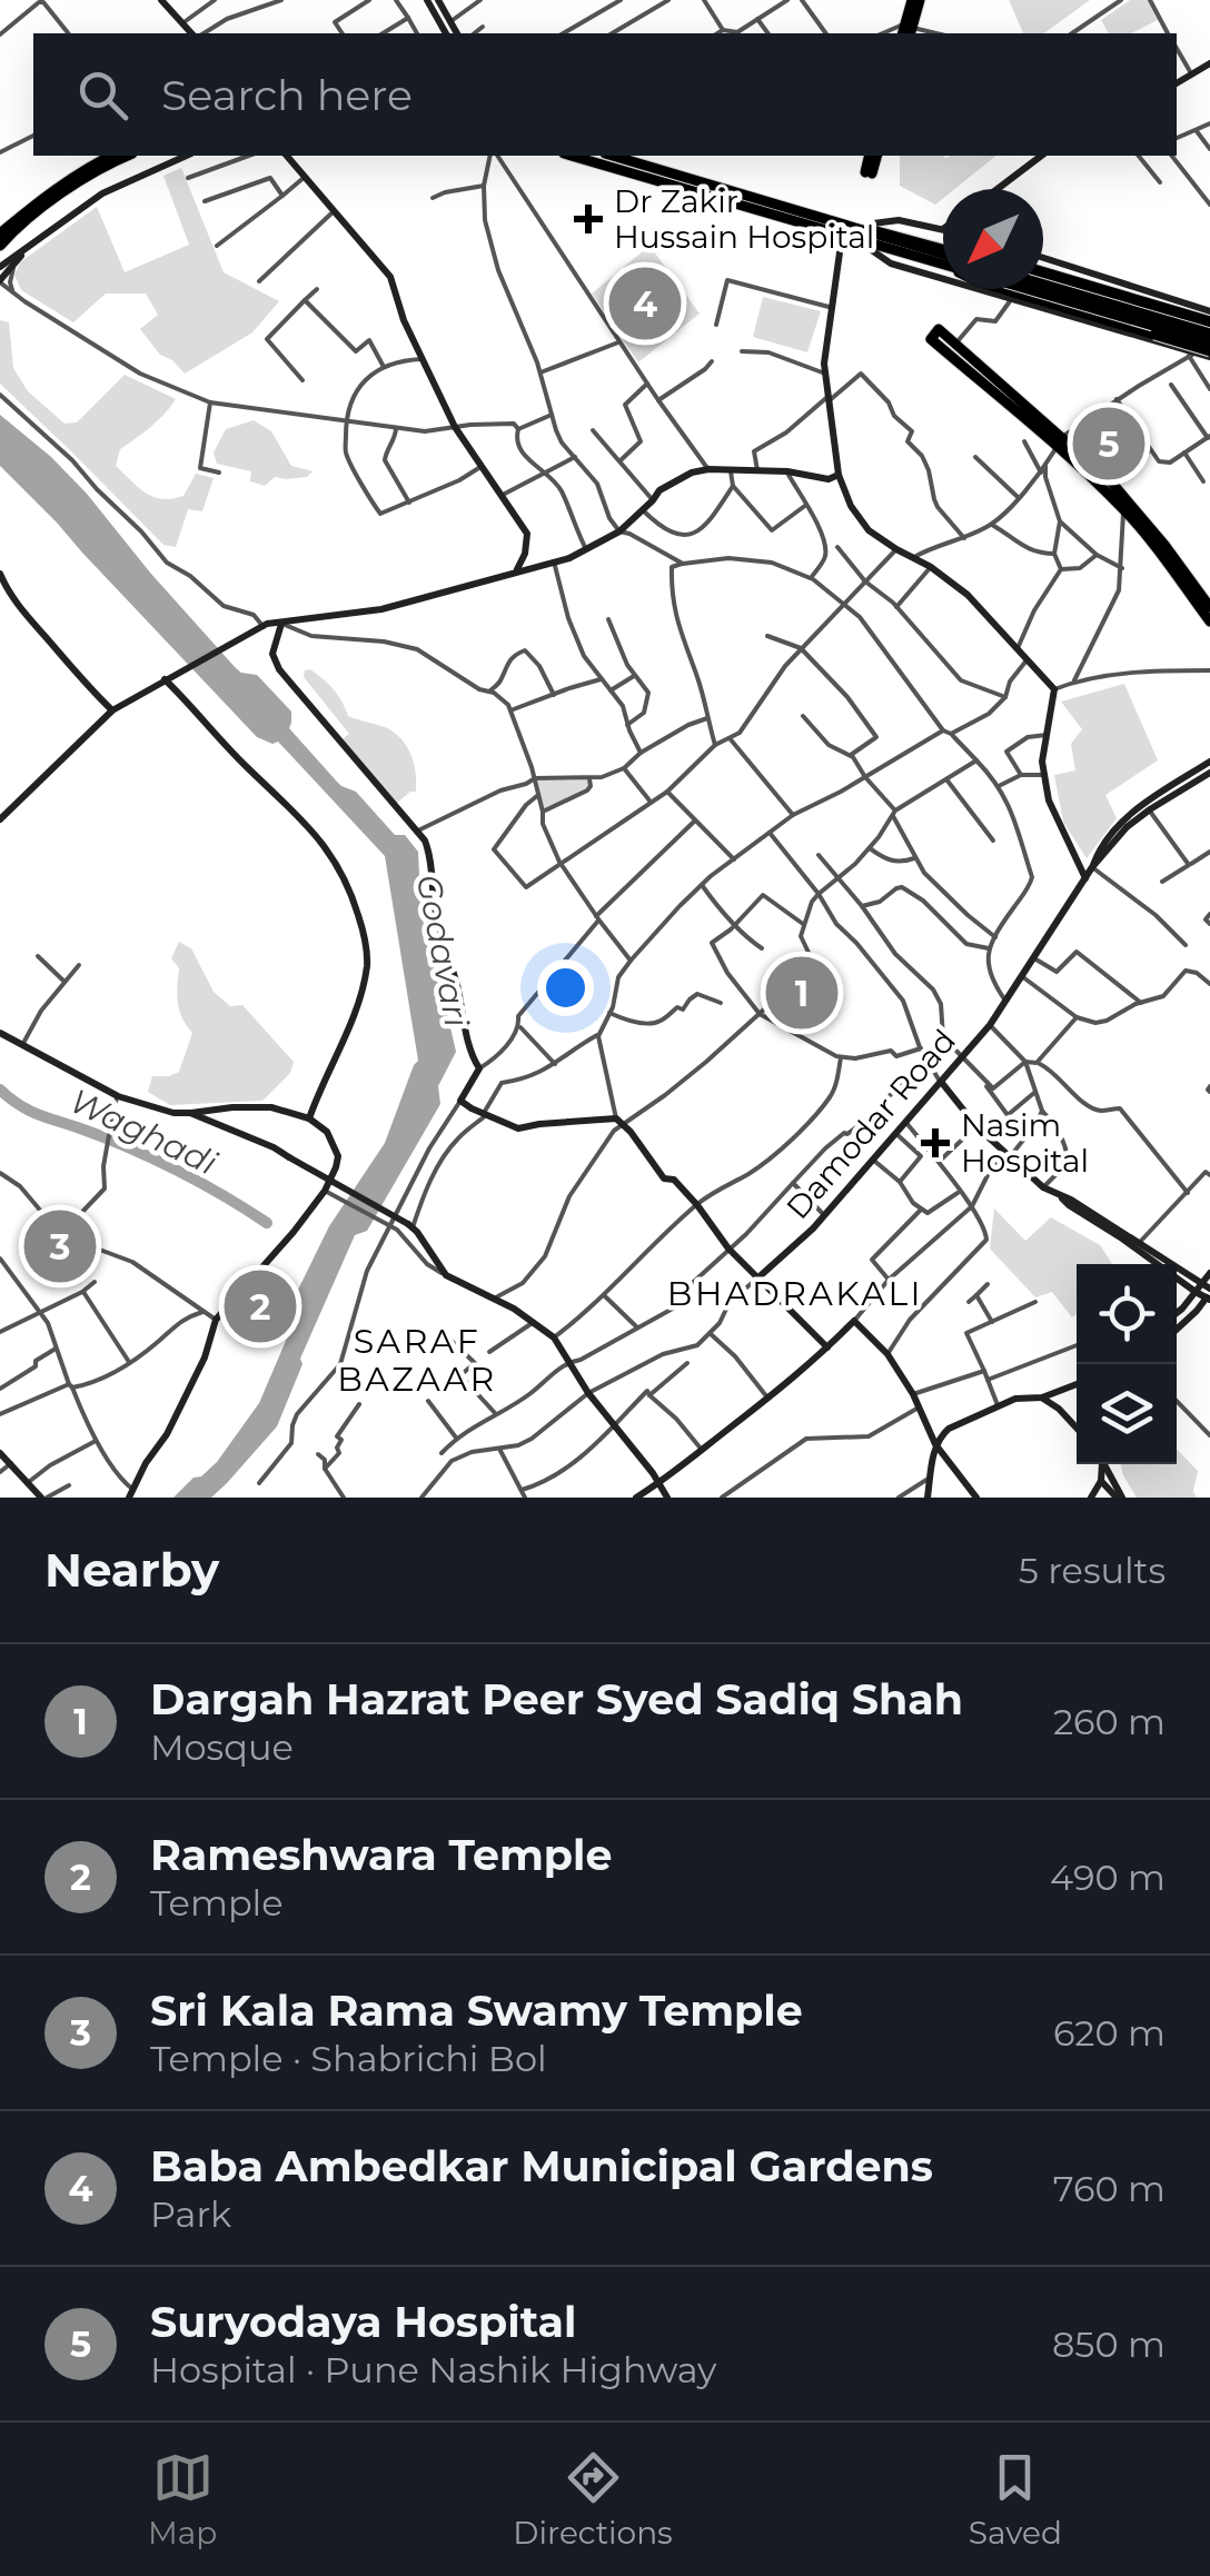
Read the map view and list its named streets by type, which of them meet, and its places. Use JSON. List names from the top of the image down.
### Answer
{
  "streets": {
    "street": ["Damodar Road"]
  },
  "districts": ["BHADRAKALI", "SARAF BAZAAR"],
  "water": ["Godavari", "Waghadi"],
  "places": {
    "health": ["Dr Zakir Hussain Hospital", "Nasim Hospital"]
  },
  "north": "bottom left",
  "page": {
    "search": "Search here",
    "pins": [
      "4",
      "5",
      "1",
      "3",
      "2"
    ],
    "heading": ["Nearby", "5 results"],
    "list": [
      {
        "mark": "1",
        "name": "Dargah Hazrat Peer Syed Sadiq Shah",
        "note": "Mosque",
        "value": "260 m"
      },
      {
        "mark": "2",
        "name": "Rameshwara Temple",
        "note": "Temple",
        "value": "490 m"
      },
      {
        "mark": "3",
        "name": "Sri Kala Rama Swamy Temple",
        "note": "Temple · Shabrichi Bol",
        "value": "620 m"
      },
      {
        "mark": "4",
        "name": "Baba Ambedkar Municipal Gardens",
        "note": "Park",
        "value": "760 m"
      },
      {
        "mark": "5",
        "name": "Suryodaya Hospital",
        "note": "Hospital · Pune Nashik Highway",
        "value": "850 m"
      }
    ],
    "nav": ["Map", "Directions", "Saved"]
  }
}
